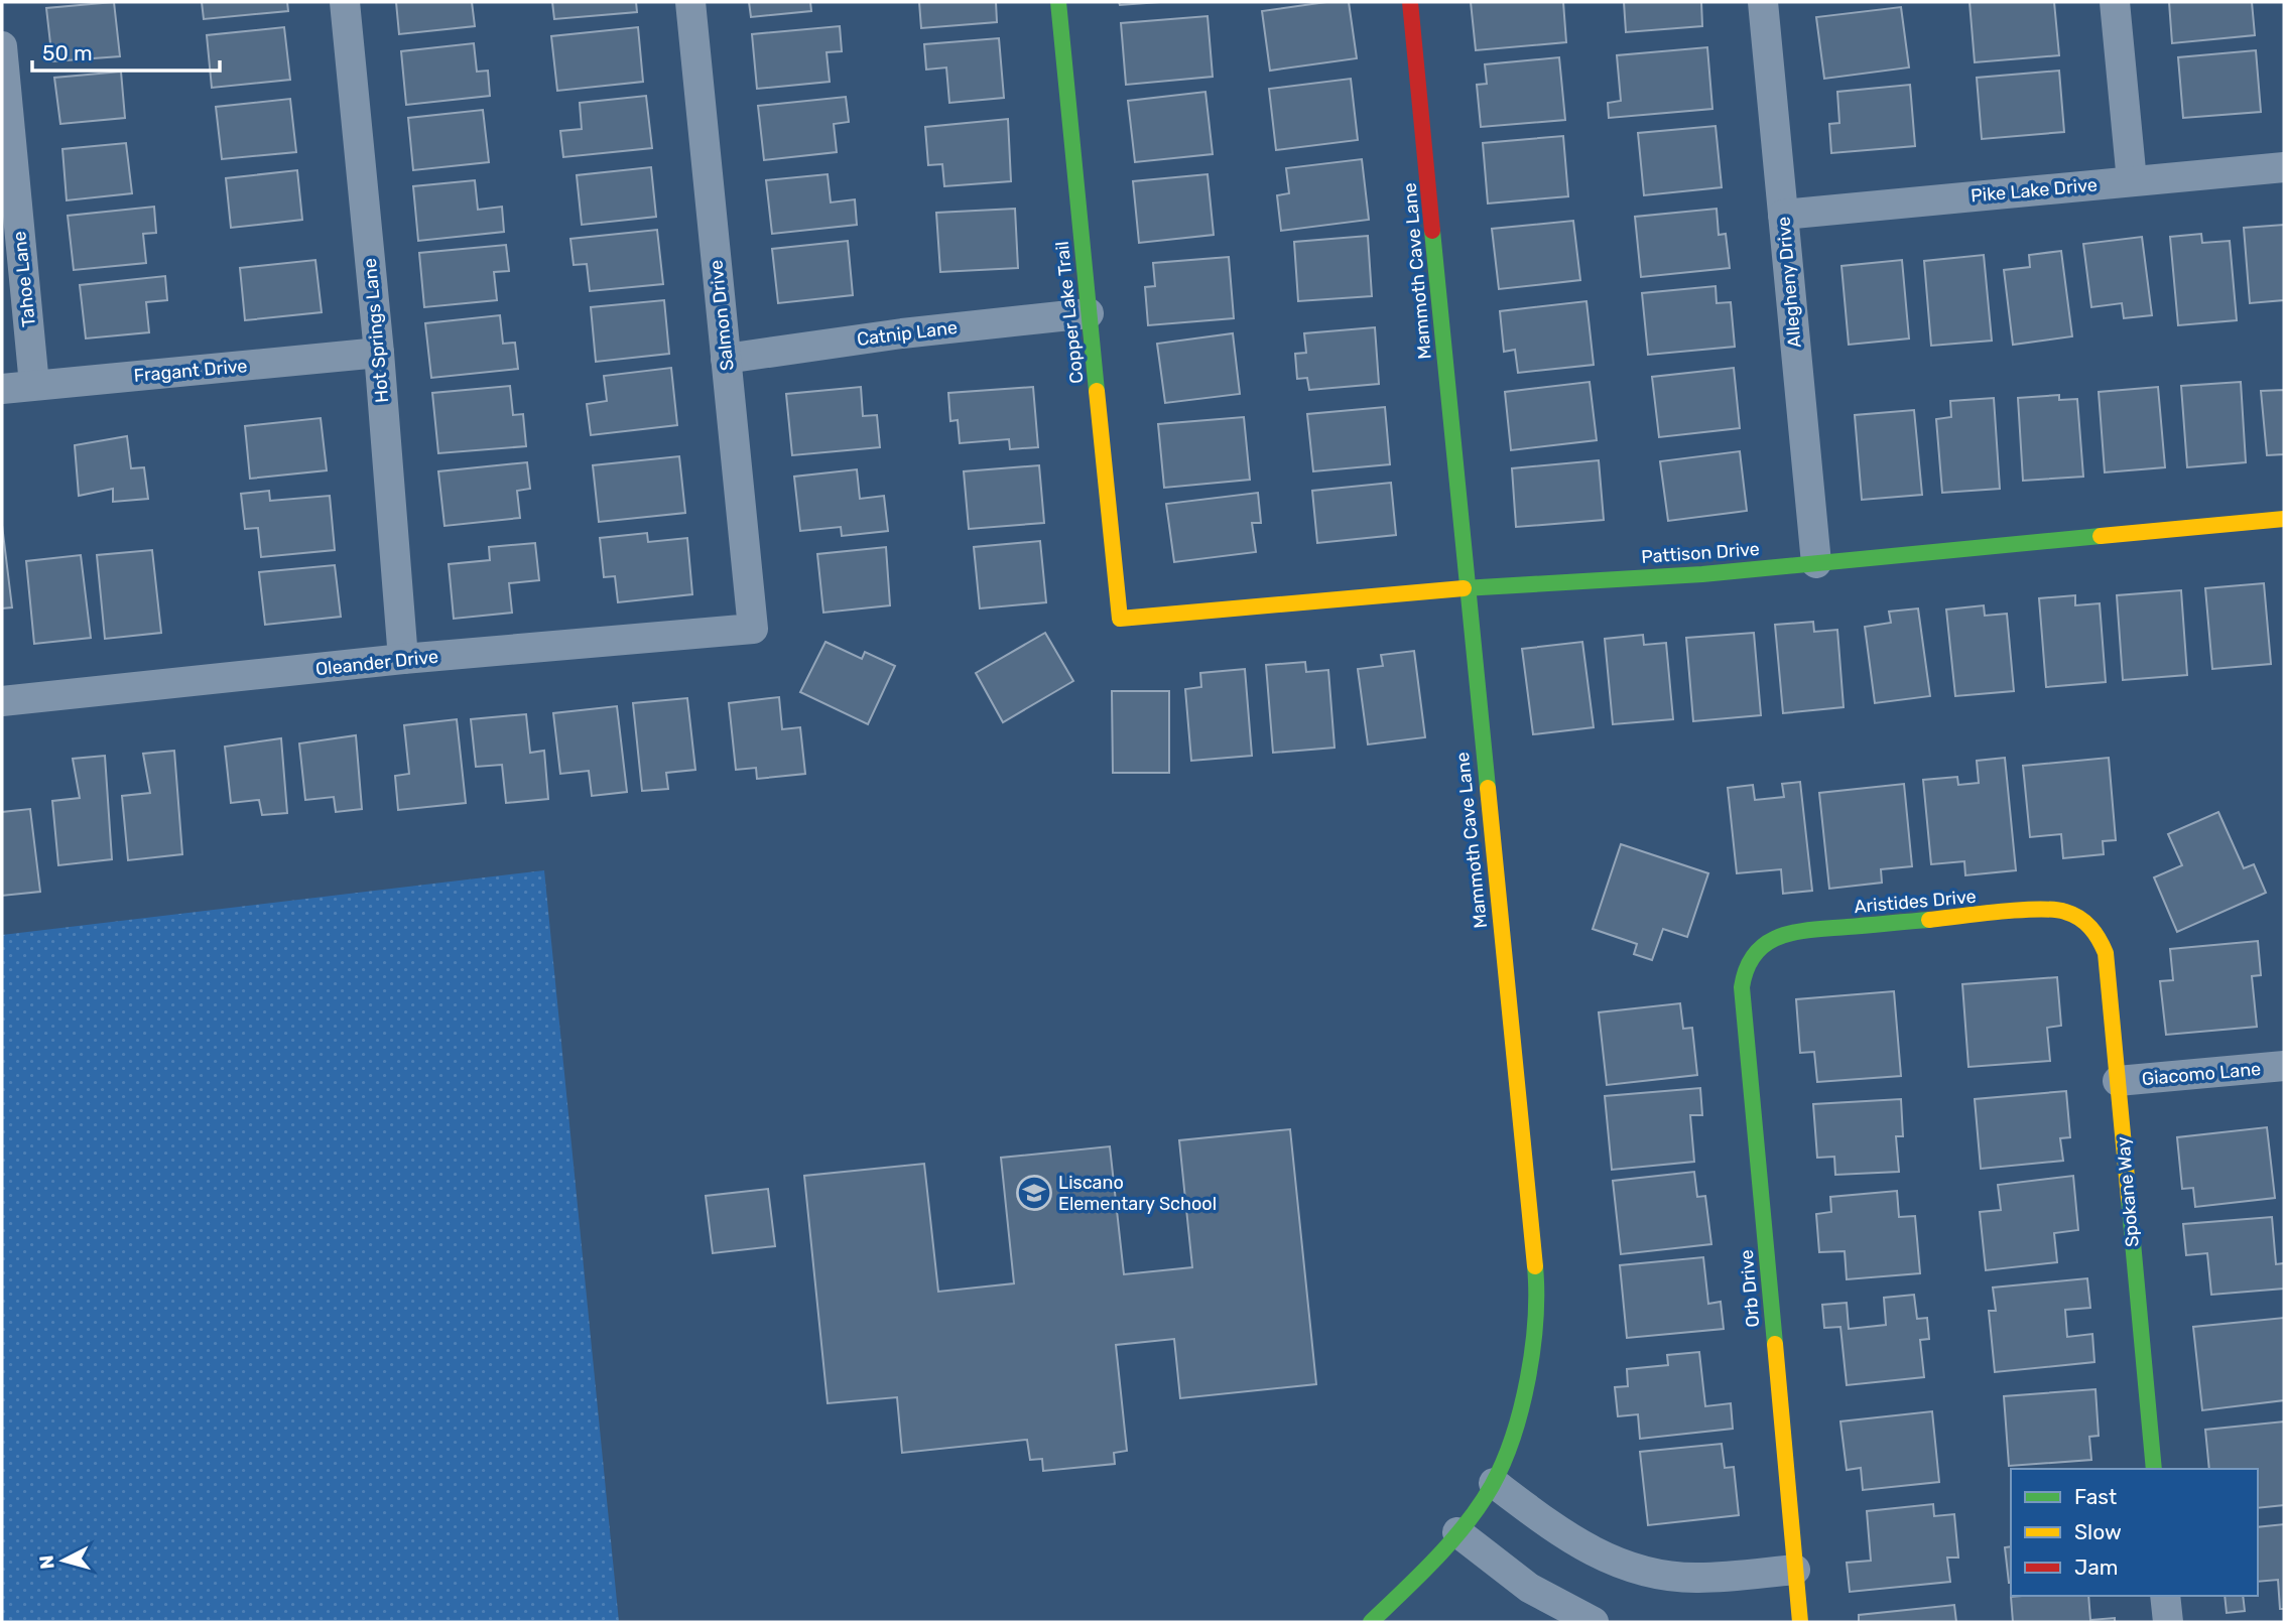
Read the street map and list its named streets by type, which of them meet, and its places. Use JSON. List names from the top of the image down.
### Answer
{
  "streets": {
    "street": [
      "Pike Lake Drive",
      "Mammoth Cave Lane",
      "Tahoe Lane",
      "Allegheny Drive",
      "Copper Lake Trail",
      "Salmon Drive",
      "Hot Springs Lane",
      "Catnip Lane",
      "Fragant Drive",
      "Pattison Drive",
      "Oleander Drive",
      "Aristides Drive",
      "Giacomo Lane",
      "Spokane Way",
      "Orb Drive"
    ]
  },
  "crossings": [
    ["Pike Lake Drive", "Allegheny Drive"],
    ["Mammoth Cave Lane", "Pattison Drive"],
    ["Tahoe Lane", "Fragant Drive"],
    ["Allegheny Drive", "Pattison Drive"],
    ["Copper Lake Trail", "Catnip Lane"],
    ["Copper Lake Trail", "Pattison Drive"],
    ["Salmon Drive", "Catnip Lane"],
    ["Salmon Drive", "Oleander Drive"],
    ["Hot Springs Lane", "Fragant Drive"],
    ["Hot Springs Lane", "Oleander Drive"],
    ["Aristides Drive", "Spokane Way"],
    ["Aristides Drive", "Orb Drive"],
    ["Giacomo Lane", "Spokane Way"]
  ],
  "places": {
    "school or university": ["Liscano Elementary School"]
  },
  "legend": ["Fast", "Slow", "Jam"],
  "scale_bar": "50 m",
  "north": "left"
}
